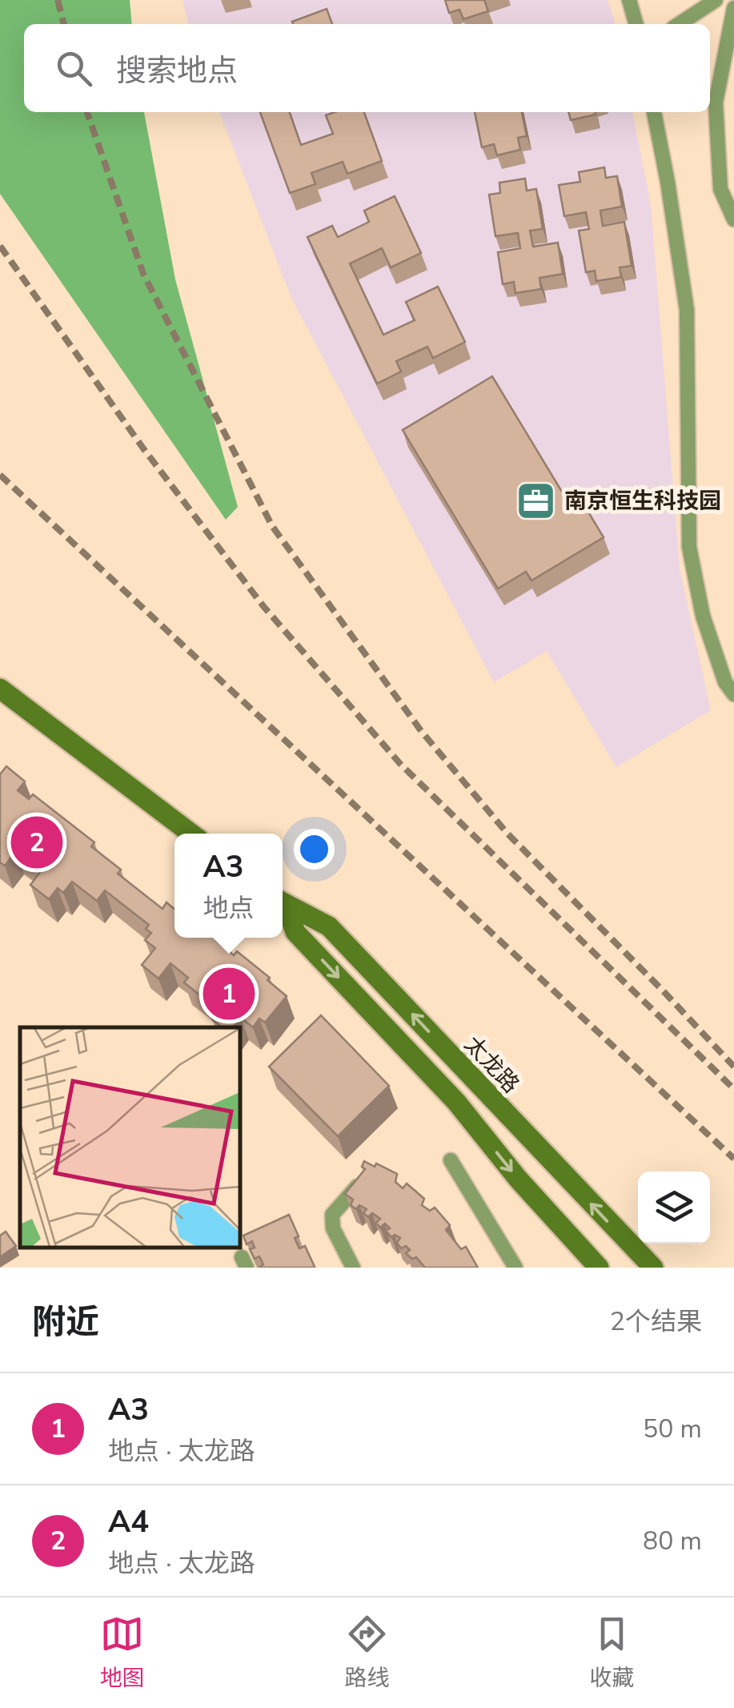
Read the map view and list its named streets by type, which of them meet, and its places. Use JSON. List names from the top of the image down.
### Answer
{
  "streets": {
    "street": ["太龙路"]
  },
  "places": {
    "office": ["南京恒生科技园"]
  },
  "page": {
    "search": "搜索地点",
    "pins": ["2", "1"],
    "popup": ["A3", "地点"],
    "heading": ["附近", "2个结果"],
    "list": [
      {
        "mark": "1",
        "name": "A3",
        "note": "地点 · 太龙路",
        "value": "50 m"
      },
      {
        "mark": "2",
        "name": "A4",
        "note": "地点 · 太龙路",
        "value": "80 m"
      }
    ],
    "nav": ["地图", "路线", "收藏"]
  }
}
